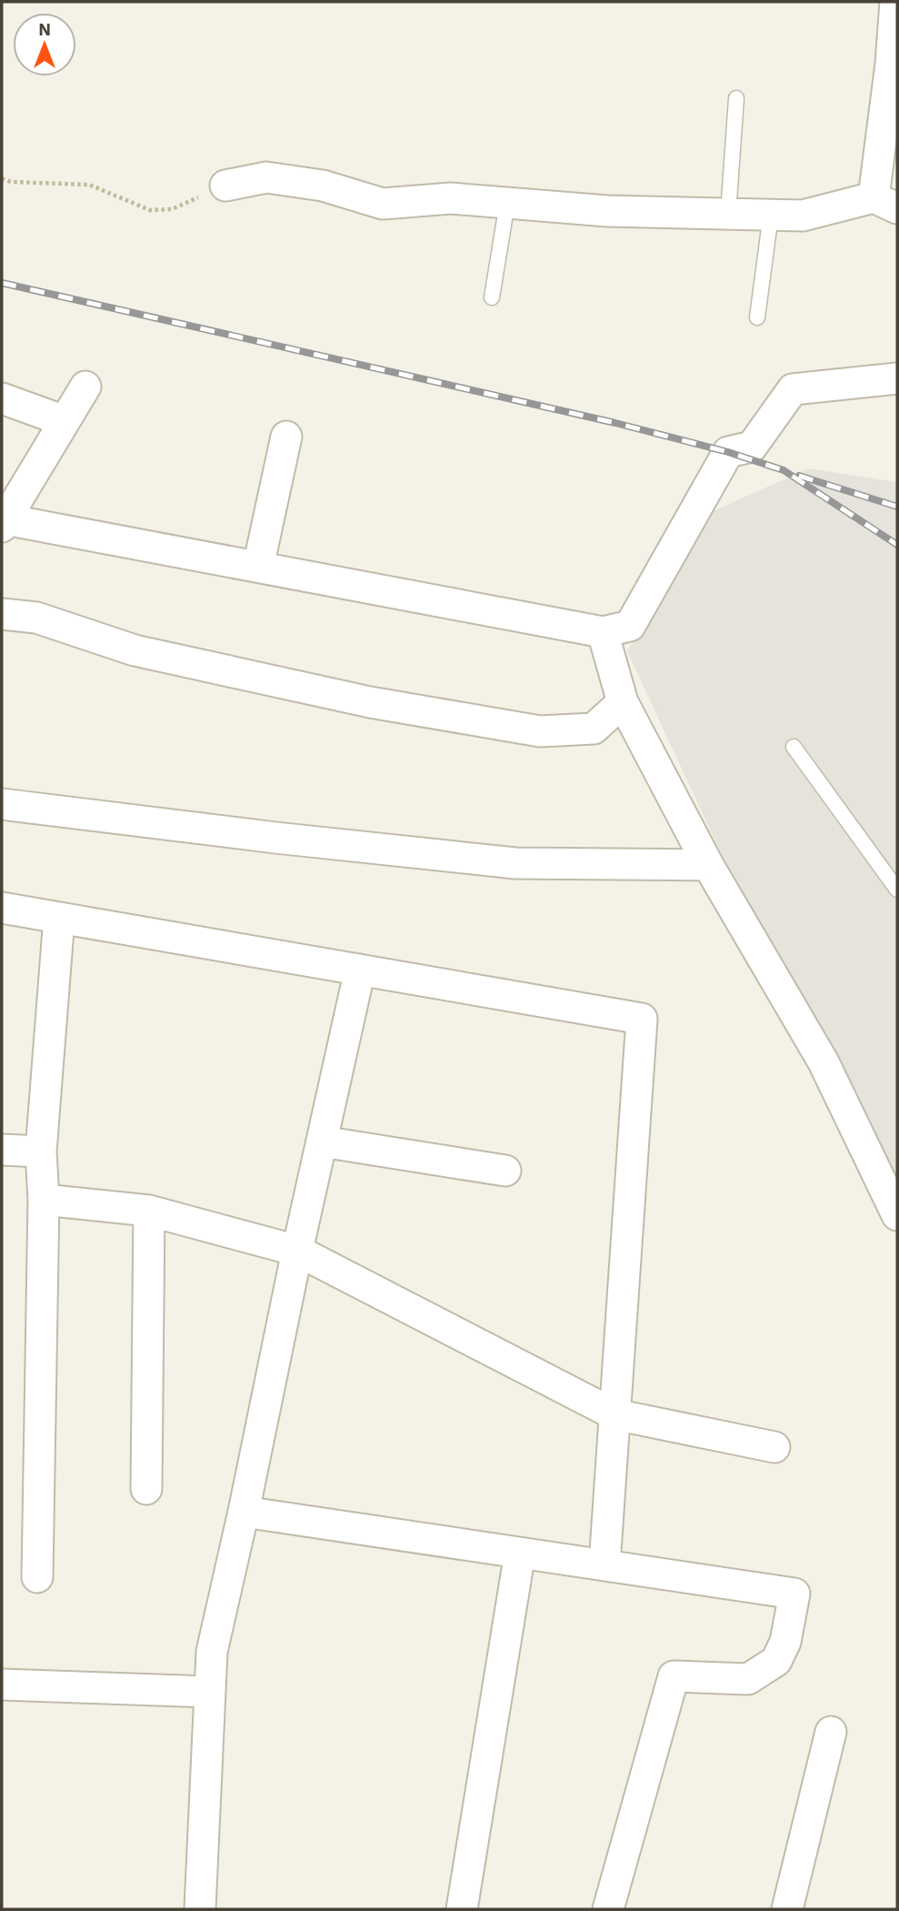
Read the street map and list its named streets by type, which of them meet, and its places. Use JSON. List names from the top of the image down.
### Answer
{
  "north": "top"
}
